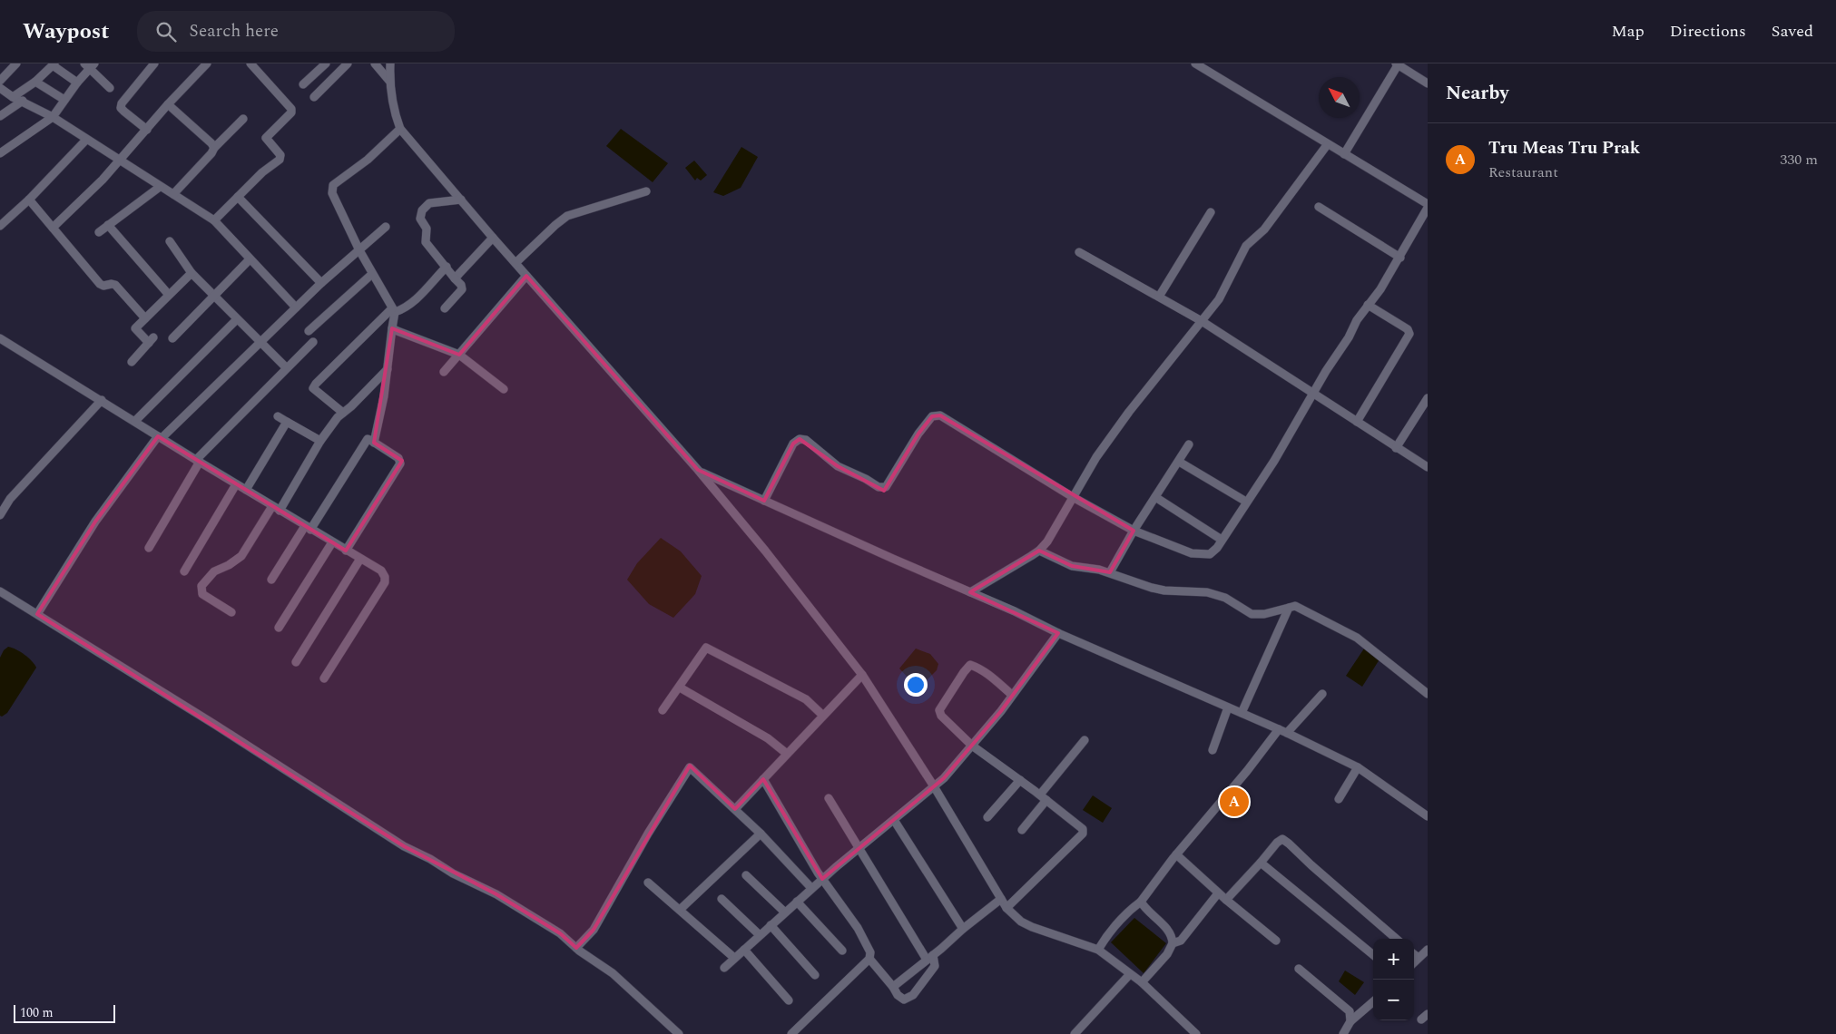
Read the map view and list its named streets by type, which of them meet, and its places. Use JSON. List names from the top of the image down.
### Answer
{
  "scale_bar": "100 m",
  "north": "top left",
  "page": {
    "header": "Waypost",
    "search": "Search here",
    "nav": ["Map", "Directions", "Saved"],
    "heading": "Nearby",
    "list": [
      {
        "mark": "A",
        "name": "Tru Meas Tru Prak",
        "note": "Restaurant",
        "value": "330 m"
      }
    ],
    "pins": "A",
    "map_buttons": ["+", "−"],
    "scale": "100 m"
  }
}
